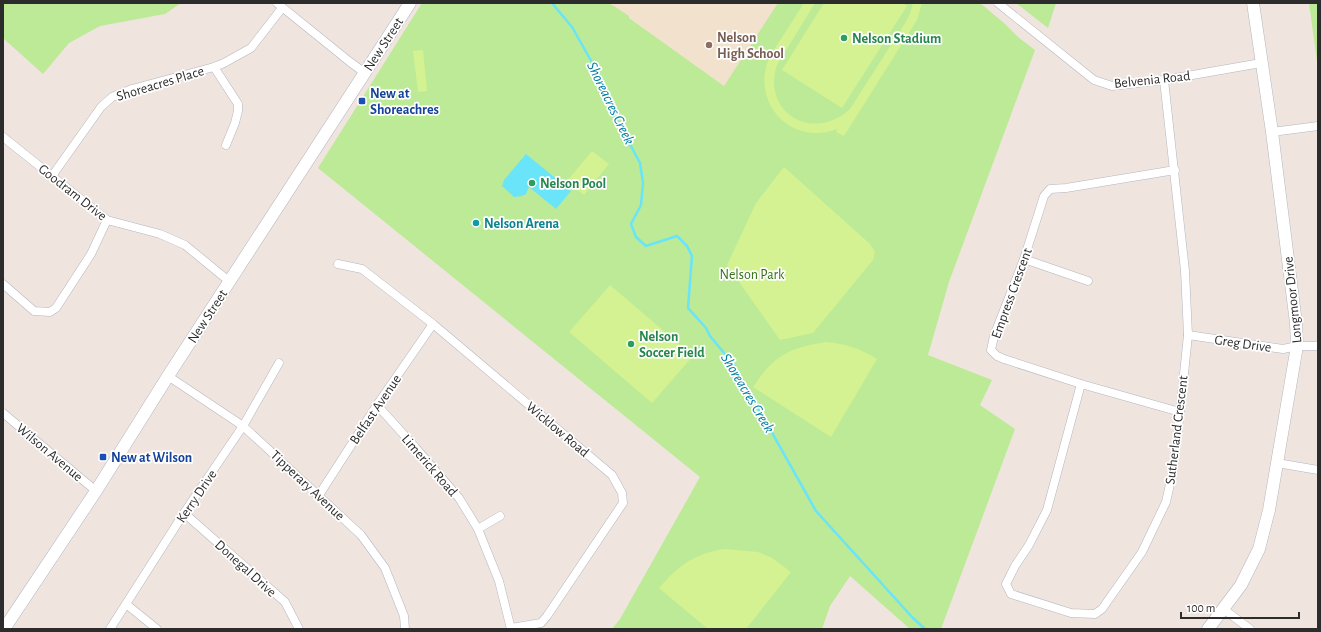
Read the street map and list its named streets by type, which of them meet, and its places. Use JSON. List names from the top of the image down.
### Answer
{
  "streets": {
    "main road": ["New Street", "Longmoor Drive"],
    "street": [
      "Belvenia Road",
      "Shoreacres Place",
      "Goodram Drive",
      "Empress Crescent",
      "Greg Drive",
      "Belfast Avenue",
      "Wicklow Road",
      "Sutherland Crescent",
      "Wilson Avenue",
      "Limerick Road",
      "Tipperary Avenue",
      "Kerry Drive",
      "Donegal Drive"
    ]
  },
  "crossings": [
    ["New Street", "Goodram Drive"],
    ["New Street", "Wilson Avenue"],
    ["New Street", "Tipperary Avenue"],
    ["Belvenia Road", "Longmoor Drive"],
    ["Belvenia Road", "Sutherland Crescent"],
    ["Shoreacres Place", "Goodram Drive"],
    ["Empress Crescent", "Sutherland Crescent"],
    ["Longmoor Drive", "Greg Drive"],
    ["Greg Drive", "Sutherland Crescent"],
    ["Belfast Avenue", "Wicklow Road"],
    ["Belfast Avenue", "Limerick Road"],
    ["Belfast Avenue", "Tipperary Avenue"],
    ["Wicklow Road", "Limerick Road"],
    ["Tipperary Avenue", "Kerry Drive"],
    ["Kerry Drive", "Donegal Drive"]
  ],
  "water": ["Shoreacres Creek"],
  "parks": ["Nelson Park"],
  "places": {
    "other": [
      "Nelson Stadium",
      "Nelson High School",
      "Nelson Pool",
      "Nelson Arena",
      "Nelson Soccer Field"
    ],
    "transit": ["New at Shoreachres", "New at Wilson"]
  },
  "scale_bar": "100 m"
}
